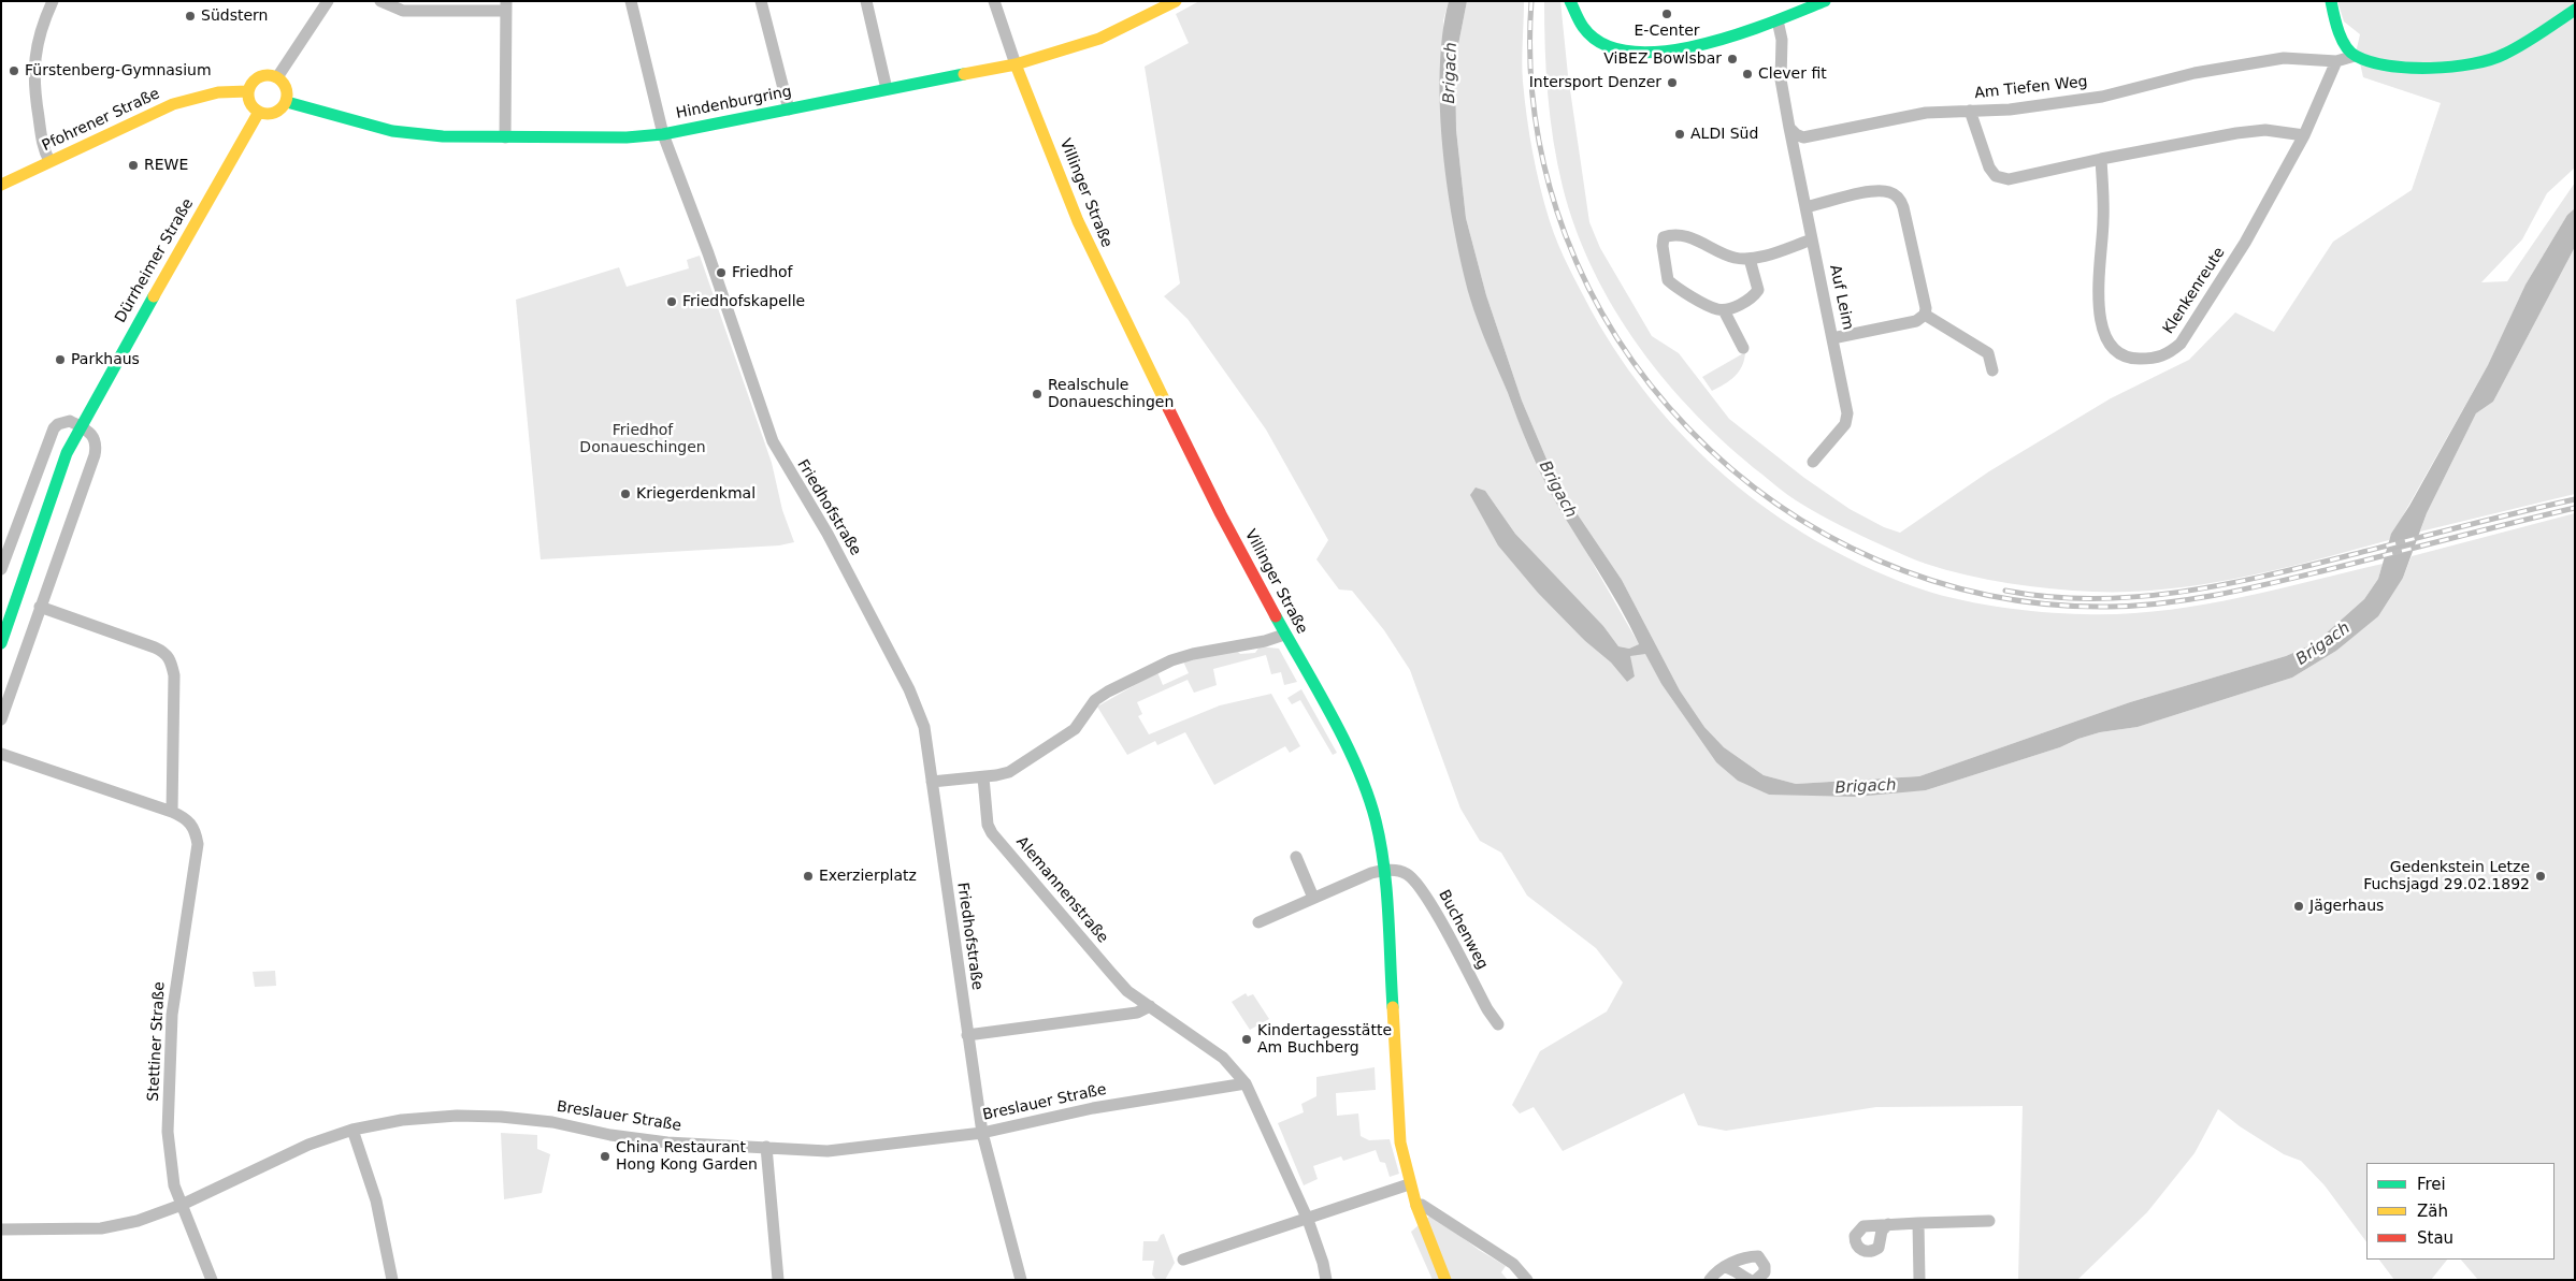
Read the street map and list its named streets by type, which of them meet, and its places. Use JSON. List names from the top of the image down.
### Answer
{
  "streets": {
    "main road": [
      "Hindenburgring",
      "Pfohrener Straße",
      "Villinger Straße",
      "Dürrheimer Straße"
    ],
    "street": [
      "Am Tiefen Weg",
      "Klenkenreute",
      "Auf Leim",
      "Friedhofstraße",
      "Alemannenstraße",
      "Buchenweg",
      "Stettiner Straße",
      "Breslauer Straße"
    ]
  },
  "crossings": [
    ["Am Tiefen Weg", "Klenkenreute"],
    ["Am Tiefen Weg", "Auf Leim"],
    ["Hindenburgring", "Pfohrener Straße"],
    ["Hindenburgring", "Villinger Straße"],
    ["Hindenburgring", "Dürrheimer Straße"],
    ["Hindenburgring", "Friedhofstraße"],
    ["Pfohrener Straße", "Dürrheimer Straße"],
    ["Villinger Straße", "Buchenweg"],
    ["Friedhofstraße", "Breslauer Straße"],
    ["Alemannenstraße", "Breslauer Straße"],
    ["Stettiner Straße", "Breslauer Straße"]
  ],
  "water": ["Brigach"],
  "parks": ["Friedhof Donaueschingen"],
  "places": [
    "E-Center",
    "Südstern",
    "ViBEZ Bowlsbar",
    "Fürstenberg-Gymnasium",
    "Clever fit",
    "Intersport Denzer",
    "ALDI Süd",
    "REWE",
    "Friedhof",
    "Friedhofskapelle",
    "Parkhaus",
    "Realschule Donaueschingen",
    "Kriegerdenkmal",
    "Exerzierplatz",
    "Gedenkstein Letze Fuchsjagd 29.02.1892",
    "Jägerhaus",
    "Kindertagesstätte Am Buchberg",
    "China Restaurant Hong Kong Garden"
  ],
  "legend": ["Frei", "Zäh", "Stau"]
}
